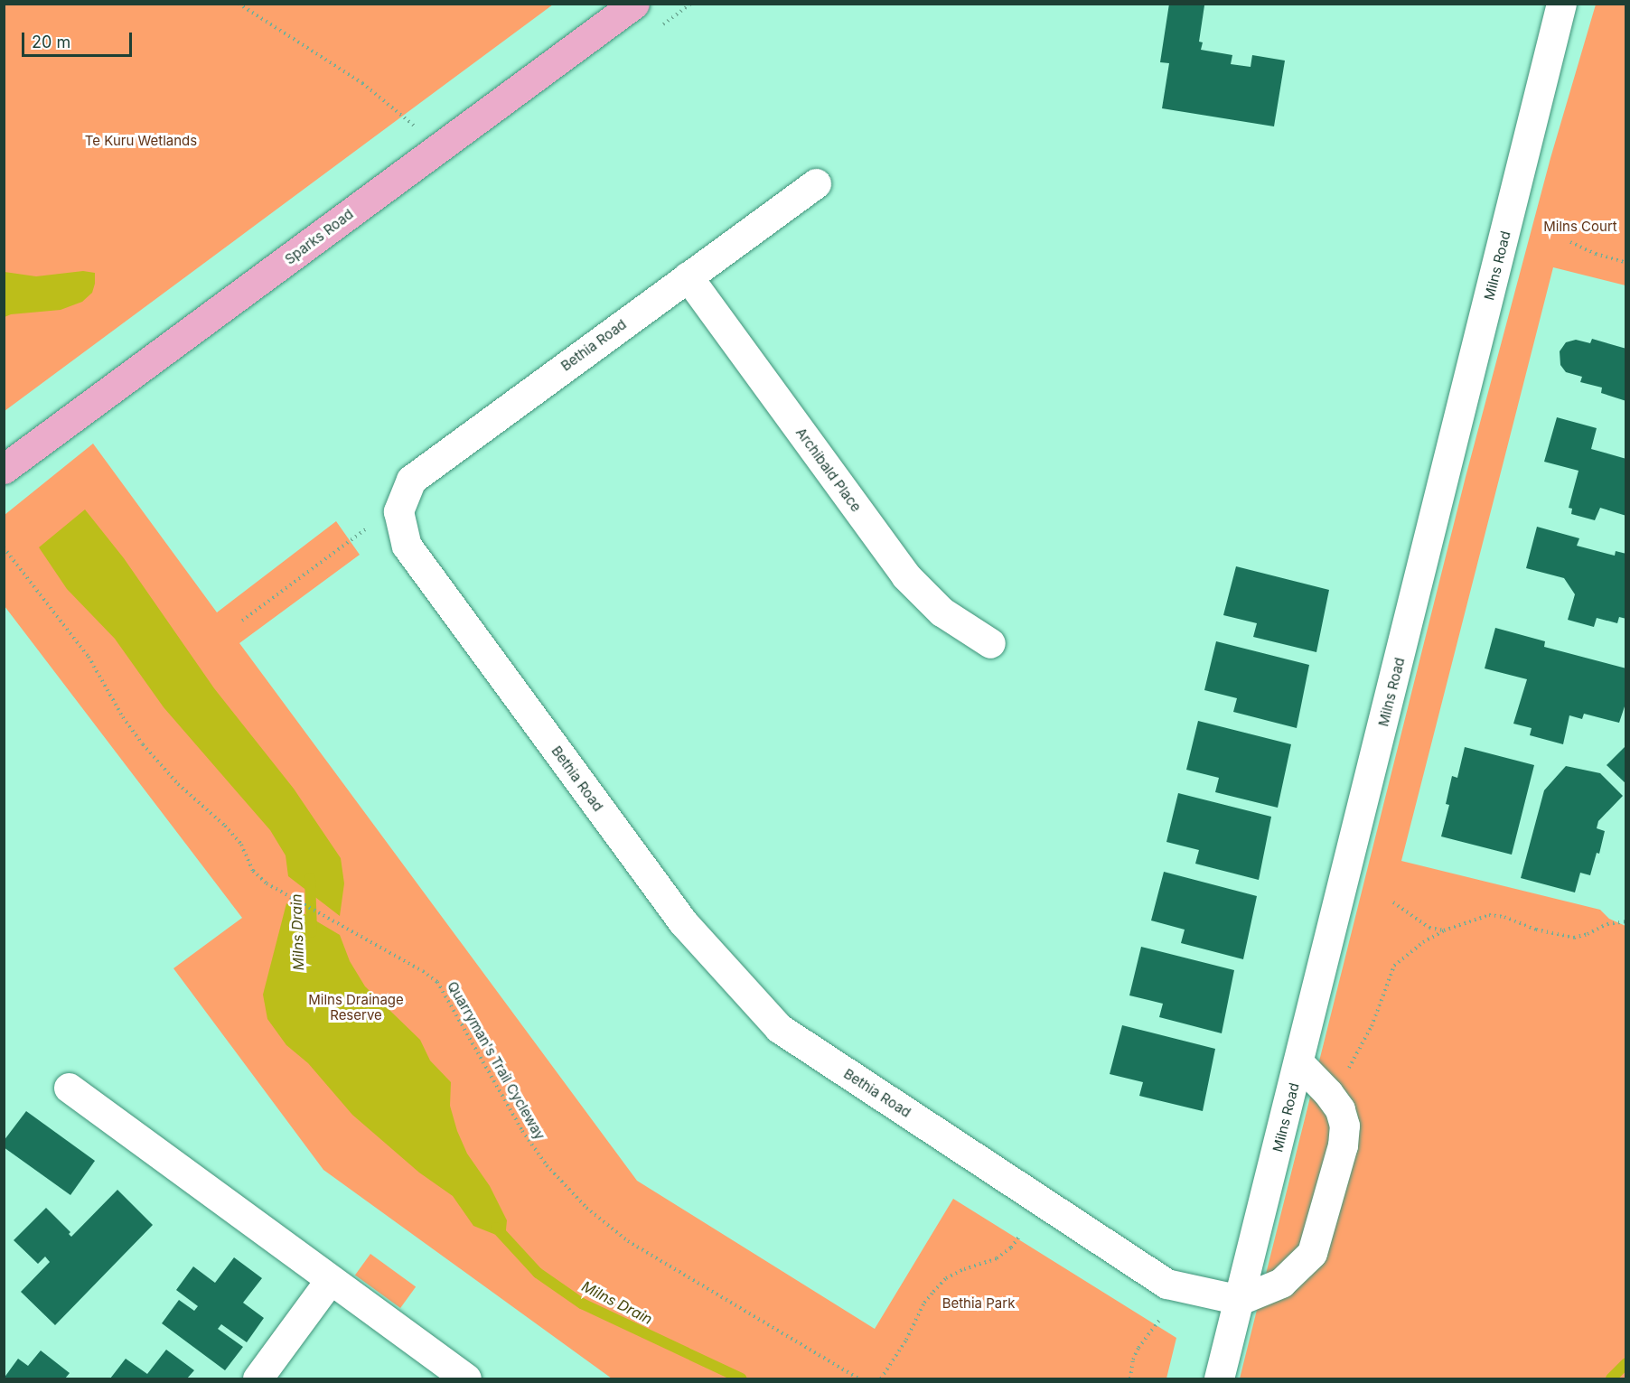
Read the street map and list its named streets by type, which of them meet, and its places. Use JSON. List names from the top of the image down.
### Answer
{
  "streets": {
    "main road": ["Sparks Road"],
    "street": ["Milns Road", "Bethia Road", "Archibald Place"],
    "path": ["Quarryman's Trail Cycleway"]
  },
  "crossings": [
    ["Milns Road", "Bethia Road"],
    ["Bethia Road", "Archibald Place"]
  ],
  "water": ["Milns Drain"],
  "parks": [
    "Te Kuru Wetlands",
    "Milns Court",
    "Milns Drainage Reserve",
    "Bethia Park"
  ],
  "scale_bar": "20 m"
}
